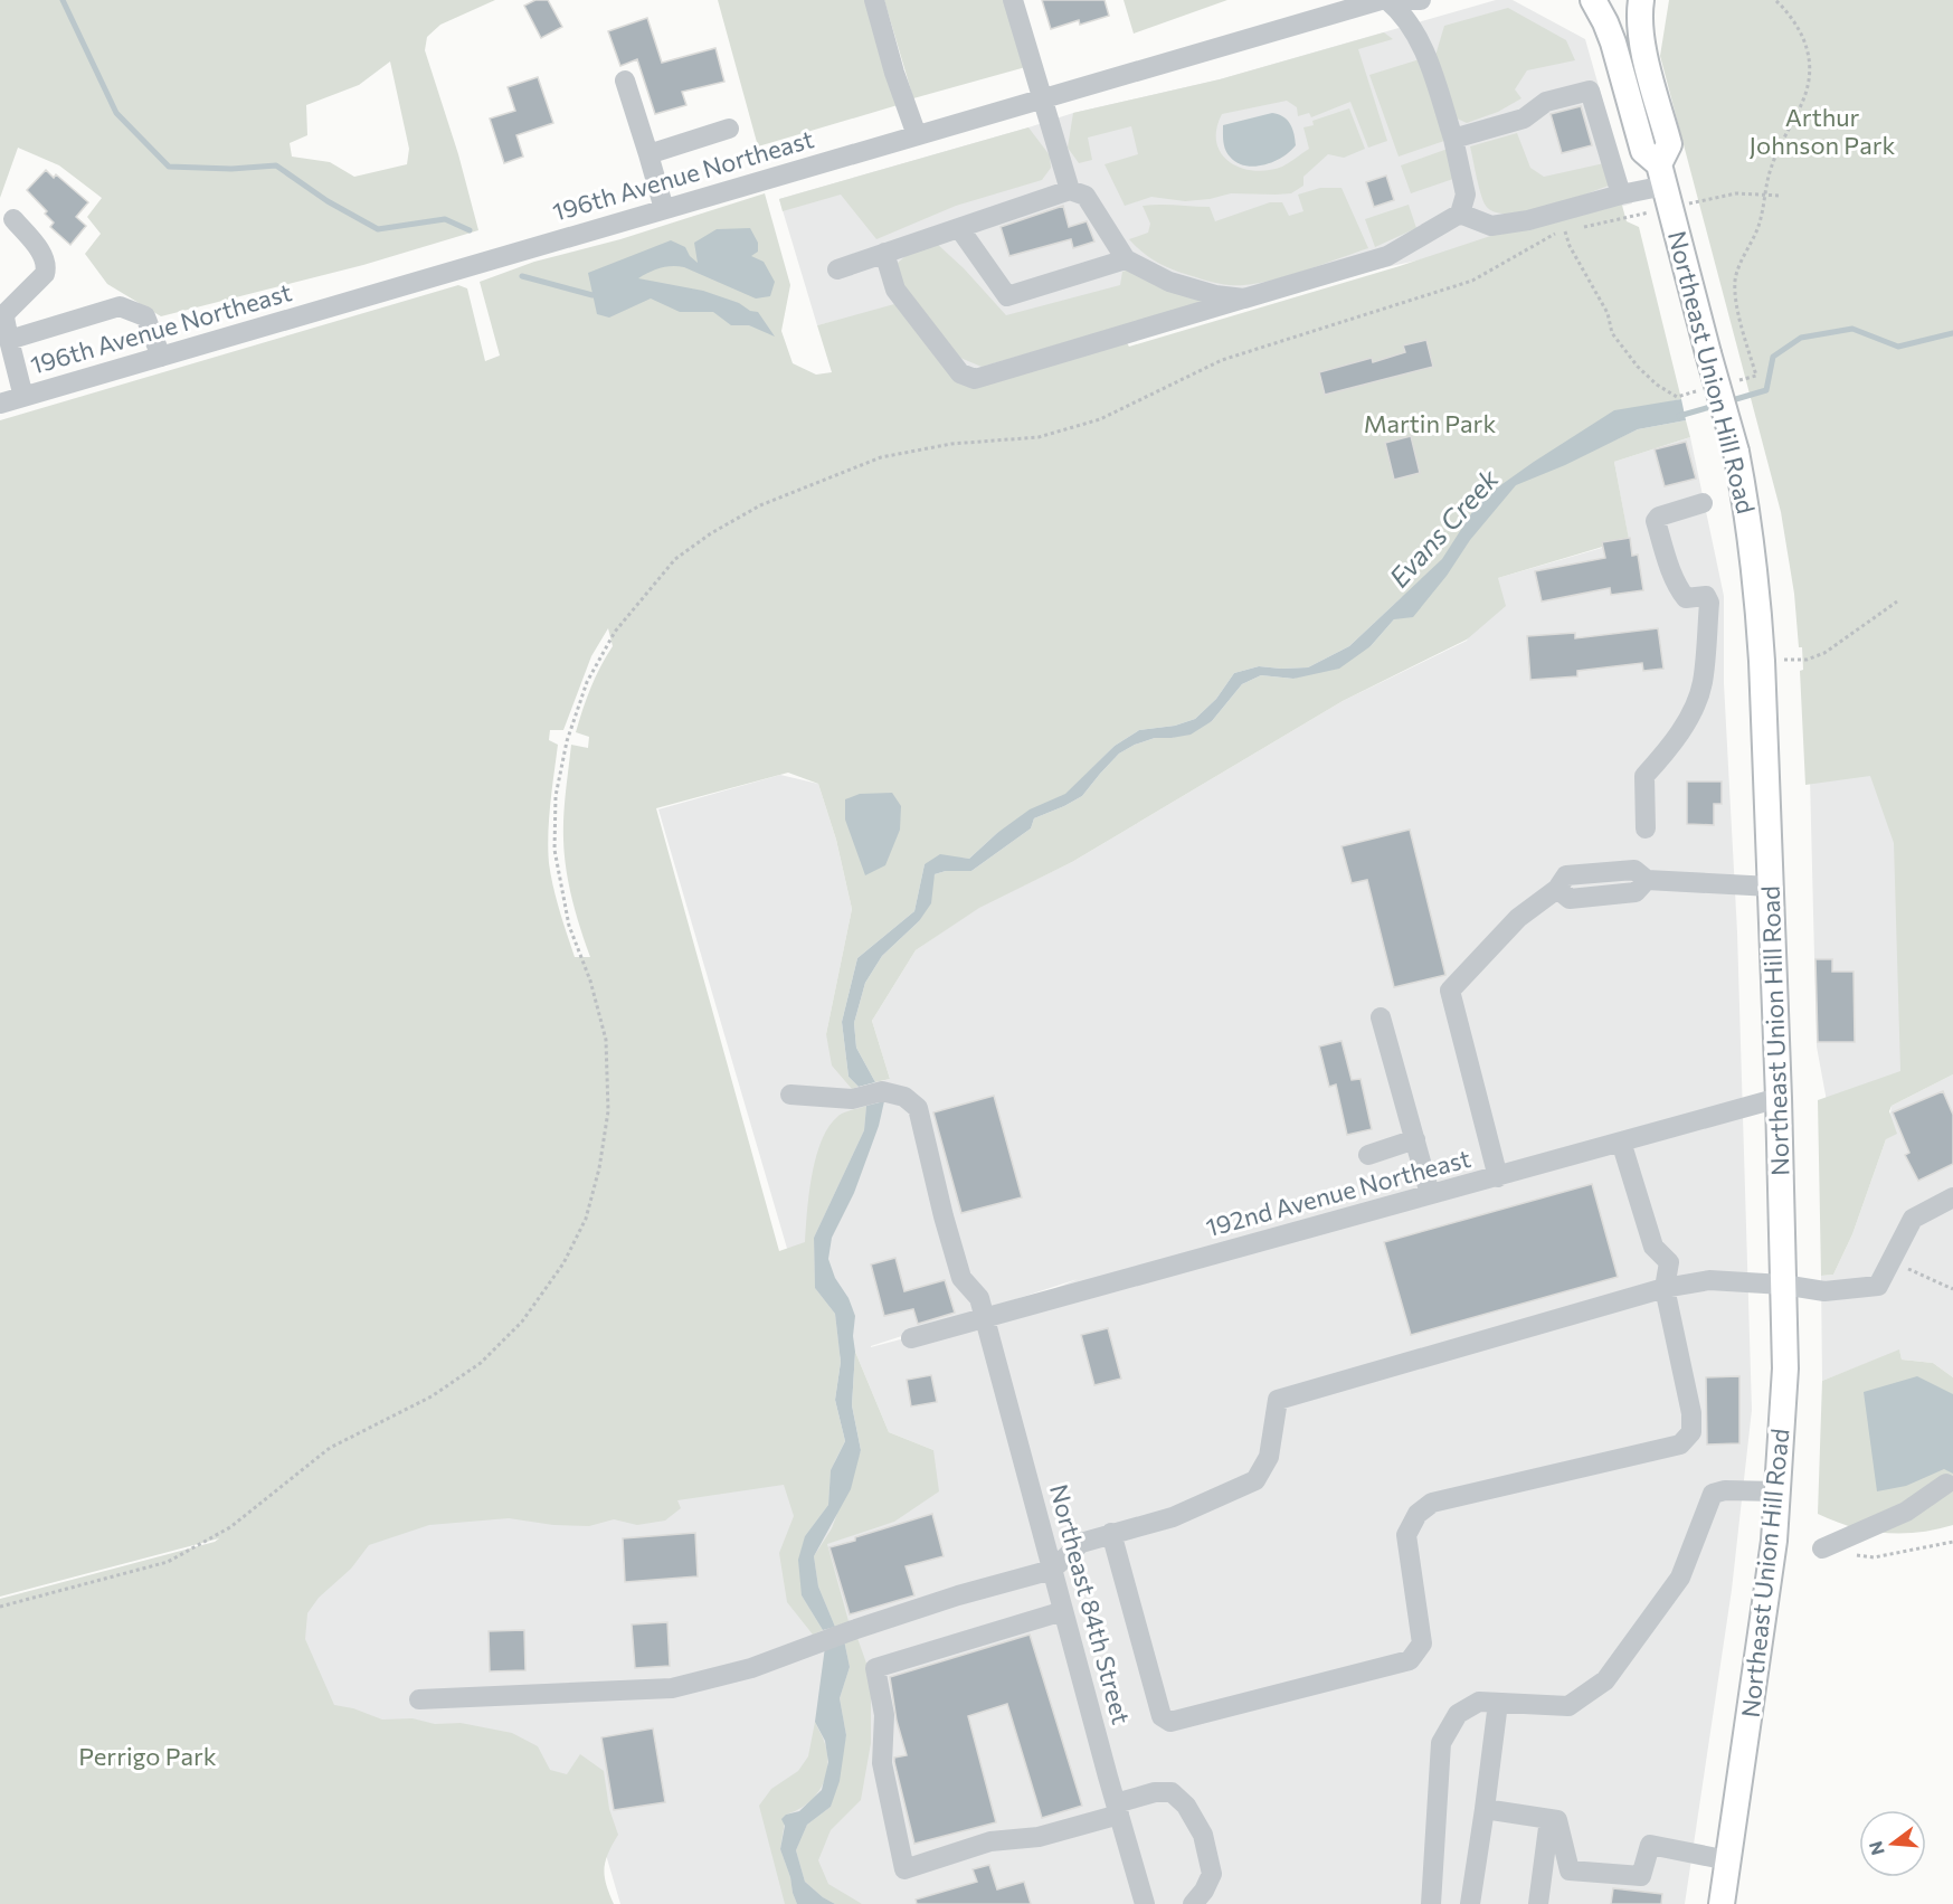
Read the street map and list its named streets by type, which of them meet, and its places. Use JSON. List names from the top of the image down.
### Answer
{
  "streets": {
    "main road": ["Northeast Union Hill Road"],
    "street": ["196th Avenue Northeast", "192nd Avenue Northeast", "Northeast 84th Street"]
  },
  "crossings": [
    ["Northeast Union Hill Road", "192nd Avenue Northeast"],
    ["192nd Avenue Northeast", "Northeast 84th Street"]
  ],
  "water": ["Evans Creek"],
  "parks": ["Arthur Johnson Park", "Martin Park", "Perrigo Park"],
  "north": "left"
}
